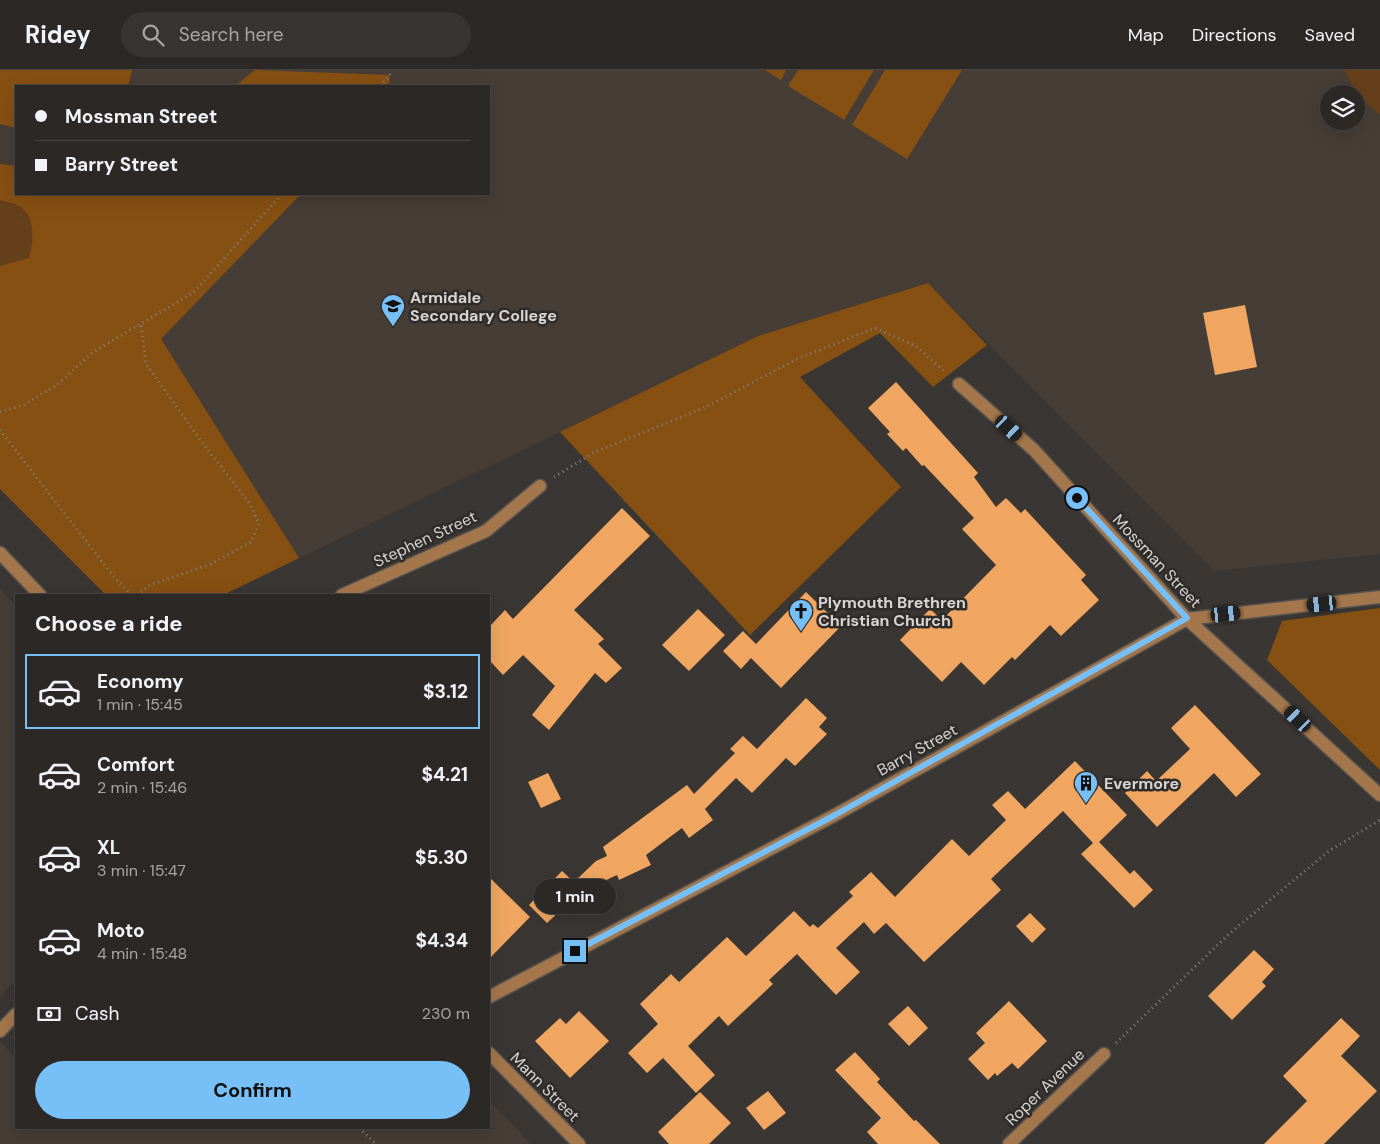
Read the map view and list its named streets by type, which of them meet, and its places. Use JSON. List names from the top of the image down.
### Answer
{
  "streets": {
    "street": [
      "Stephen Street",
      "Mossman Street",
      "Barry Street",
      "Mann Street",
      "Roper Avenue"
    ]
  },
  "crossings": [
    ["Mossman Street", "Barry Street"]
  ],
  "places": {
    "school or university": ["Armidale Secondary College"],
    "church": ["Plymouth Brethren Christian Church"],
    "building": ["Evermore"]
  },
  "page": {
    "header": "Ridey",
    "search": "Search here",
    "nav": ["Map", "Directions", "Saved"],
    "banner": ["Mossman Street", "Barry Street"],
    "heading": "Choose a ride",
    "list": [
      {
        "name": "Economy",
        "note": "1 min · 15:45",
        "value": "$3.12"
      },
      {
        "name": "Comfort",
        "note": "2 min · 15:46",
        "value": "$4.21"
      },
      {
        "name": "XL",
        "note": "3 min · 15:47",
        "value": "$5.30"
      },
      {
        "name": "Moto",
        "note": "4 min · 15:48",
        "value": "$4.34"
      }
    ],
    "bubble": "1 min",
    "pay": ["Cash", "230 m"],
    "buttons": "Confirm"
  }
}
